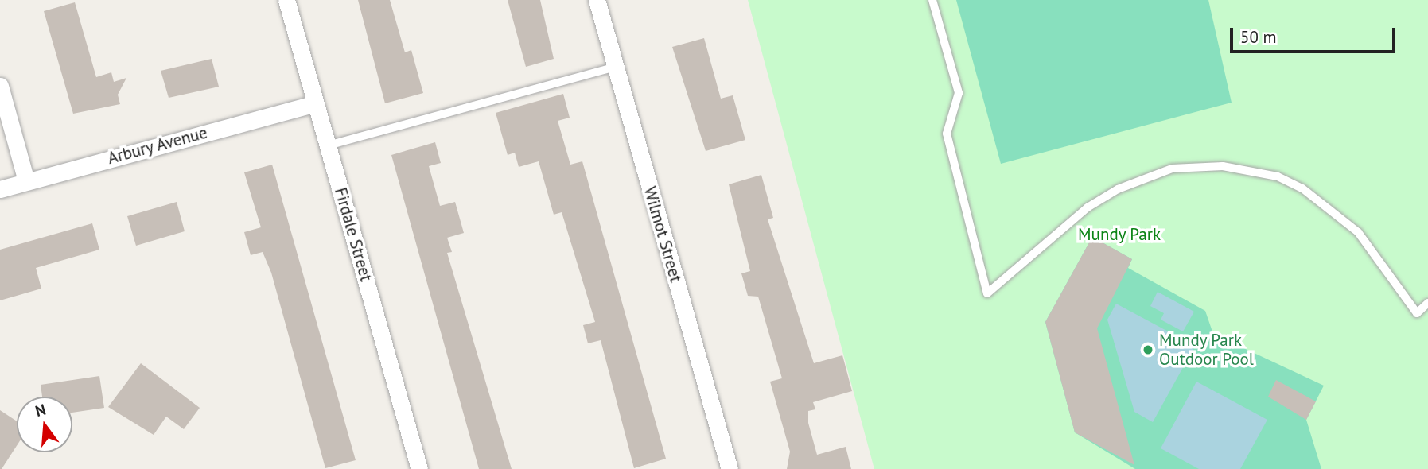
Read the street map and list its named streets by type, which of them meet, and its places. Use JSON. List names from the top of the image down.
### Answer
{
  "streets": {
    "street": ["Arbury Avenue", "Firdale Street", "Wilmot Street"]
  },
  "crossings": [
    ["Arbury Avenue", "Firdale Street"]
  ],
  "parks": ["Mundy Park"],
  "places": ["Mundy Park Outdoor Pool"],
  "scale_bar": "50 m",
  "north": "top"
}
